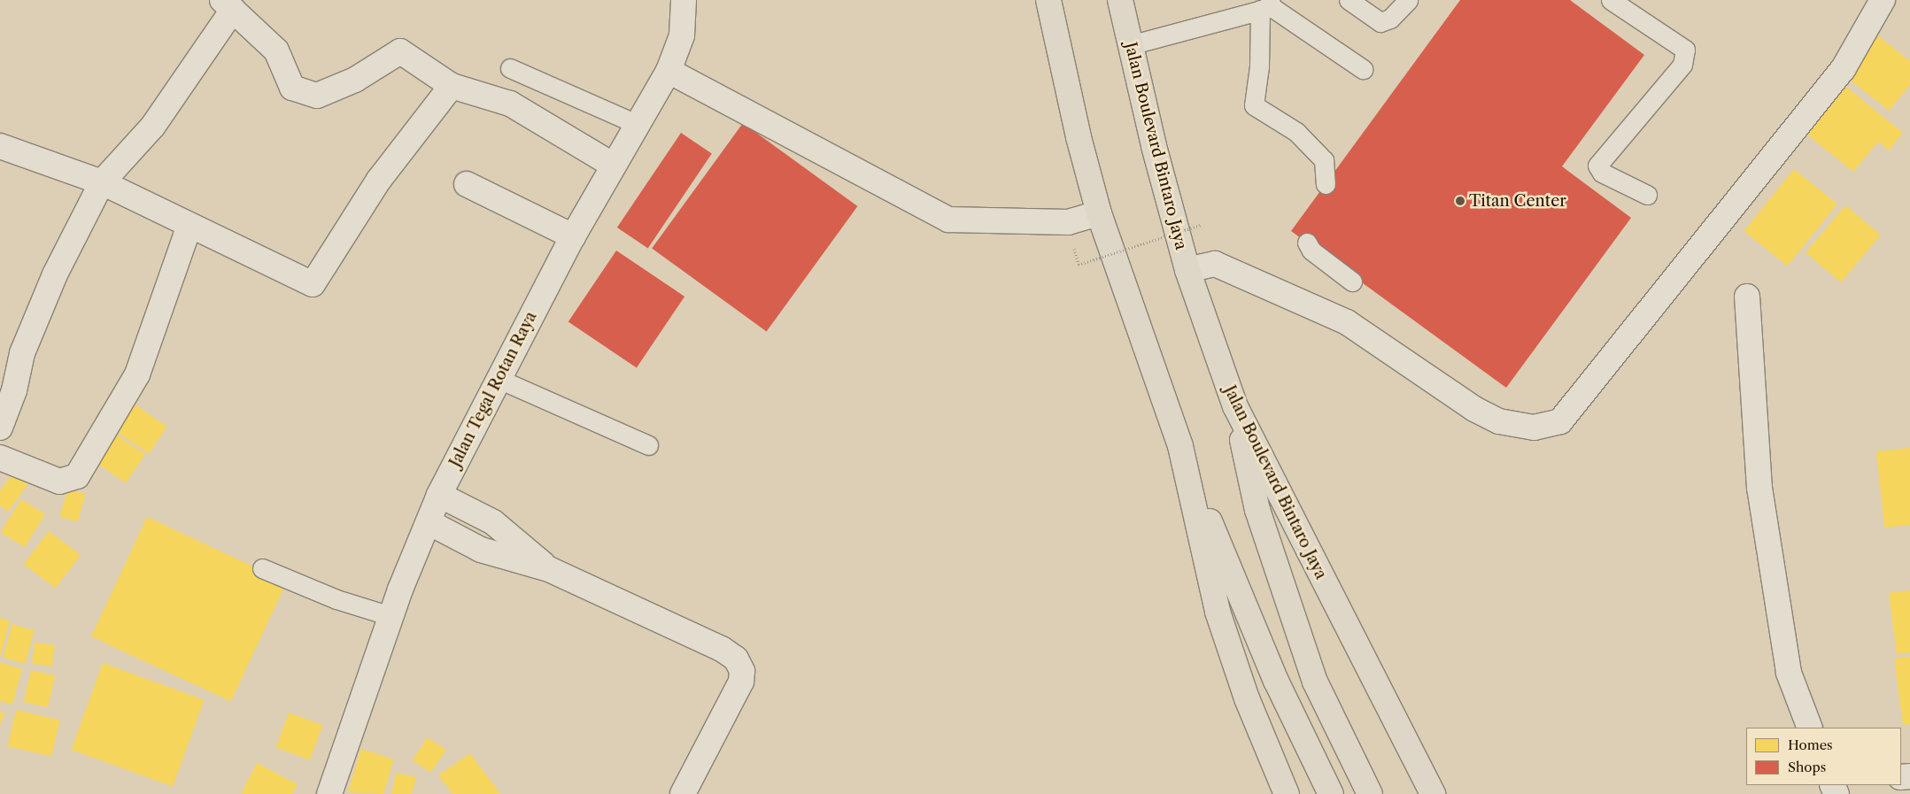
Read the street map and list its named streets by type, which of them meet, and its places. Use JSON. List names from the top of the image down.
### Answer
{
  "streets": {
    "main road": ["Jalan Boulevard Bintaro Jaya"],
    "street": ["Jalan Tegal Rotan Raya"]
  },
  "places": ["Titan Center"],
  "legend": ["Homes", "Shops"]
}
